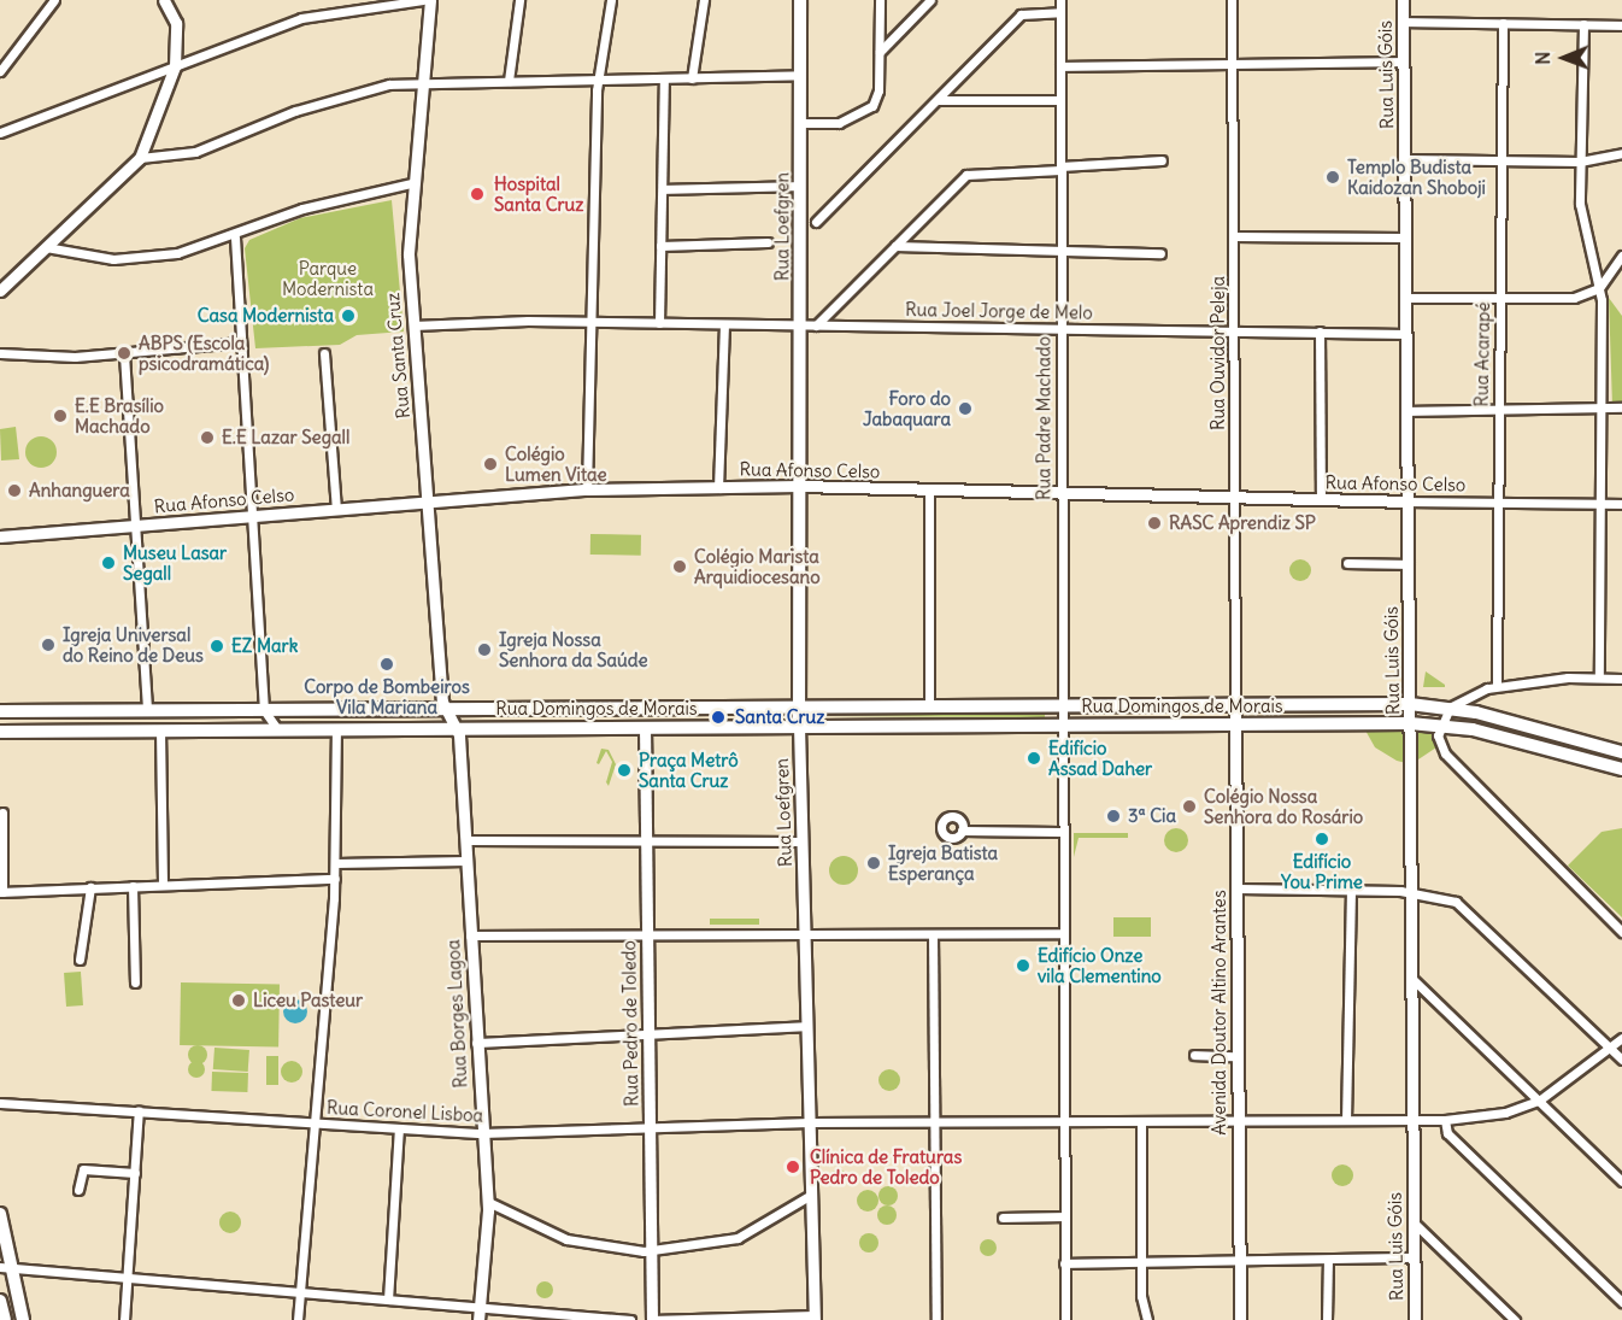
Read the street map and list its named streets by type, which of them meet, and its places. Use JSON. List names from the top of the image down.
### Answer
{
  "streets": {
    "main road": ["Rua Loefgren", "Rua Domingos de Morais"],
    "street": [
      "Rua Luis Góis",
      "Rua Joel Jorge de Melo",
      "Rua Ouvidor Peleja",
      "Rua Acarapé",
      "Rua Santa Cruz",
      "Rua Padre Machado",
      "Rua Afonso Celso",
      "Avenida Doutor Altino Arantes",
      "Rua Borges Lagoa",
      "Rua Pedro de Toledo",
      "Rua Coronel Lisboa"
    ]
  },
  "crossings": [
    ["Rua Luis Góis", "Rua Joel Jorge de Melo"],
    ["Rua Luis Góis", "Rua Afonso Celso"],
    ["Rua Luis Góis", "Rua Domingos de Morais"],
    ["Rua Luis Góis", "Rua Coronel Lisboa"],
    ["Rua Loefgren", "Rua Joel Jorge de Melo"],
    ["Rua Loefgren", "Rua Afonso Celso"],
    ["Rua Loefgren", "Rua Domingos de Morais"],
    ["Rua Loefgren", "Rua Coronel Lisboa"],
    ["Rua Joel Jorge de Melo", "Rua Ouvidor Peleja"],
    ["Rua Joel Jorge de Melo", "Rua Santa Cruz"],
    ["Rua Joel Jorge de Melo", "Rua Padre Machado"],
    ["Rua Ouvidor Peleja", "Rua Afonso Celso"],
    ["Rua Ouvidor Peleja", "Rua Domingos de Morais"],
    ["Rua Ouvidor Peleja", "Avenida Doutor Altino Arantes"],
    ["Rua Acarapé", "Rua Afonso Celso"],
    ["Rua Santa Cruz", "Rua Afonso Celso"],
    ["Rua Santa Cruz", "Rua Domingos de Morais"],
    ["Rua Santa Cruz", "Rua Borges Lagoa"],
    ["Rua Padre Machado", "Rua Afonso Celso"],
    ["Rua Padre Machado", "Rua Domingos de Morais"],
    ["Rua Padre Machado", "Rua Coronel Lisboa"],
    ["Rua Domingos de Morais", "Avenida Doutor Altino Arantes"],
    ["Rua Domingos de Morais", "Rua Borges Lagoa"],
    ["Rua Domingos de Morais", "Rua Pedro de Toledo"],
    ["Avenida Doutor Altino Arantes", "Rua Coronel Lisboa"],
    ["Rua Borges Lagoa", "Rua Coronel Lisboa"],
    ["Rua Pedro de Toledo", "Rua Coronel Lisboa"]
  ],
  "parks": ["Parque Modernista"],
  "places": [
    "Templo Budista Kaidozan Shoboji",
    "Hospital Santa Cruz",
    "Casa Modernista",
    "ABPS (Escola psicodramática)",
    "Foro do Jabaquara",
    "E.E Brasílio Machado",
    "E.E Lazar Segall",
    "Colégio Lumen Vitae",
    "Anhanguera",
    "RASC Aprendiz SP",
    "Museu Lasar Segall",
    "Colégio Marista Arquidiocesano",
    "Igreja Universal do Reino de Deus",
    "EZ Mark",
    "Igreja Nossa Senhora da Saúde",
    "Corpo de Bombeiros Vila Mariana",
    "Santa Cruz",
    "Edifício Assad Daher",
    "Praça Metrô Santa Cruz",
    "Colégio Nossa Senhora do Rosário",
    "3ª Cia",
    "Edifício You Prime",
    "Igreja Batista Esperança",
    "Edifício Onze vila Clementino",
    "Liceu Pasteur",
    "Clínica de Fraturas Pedro de Toledo"
  ],
  "north": "left"
}
